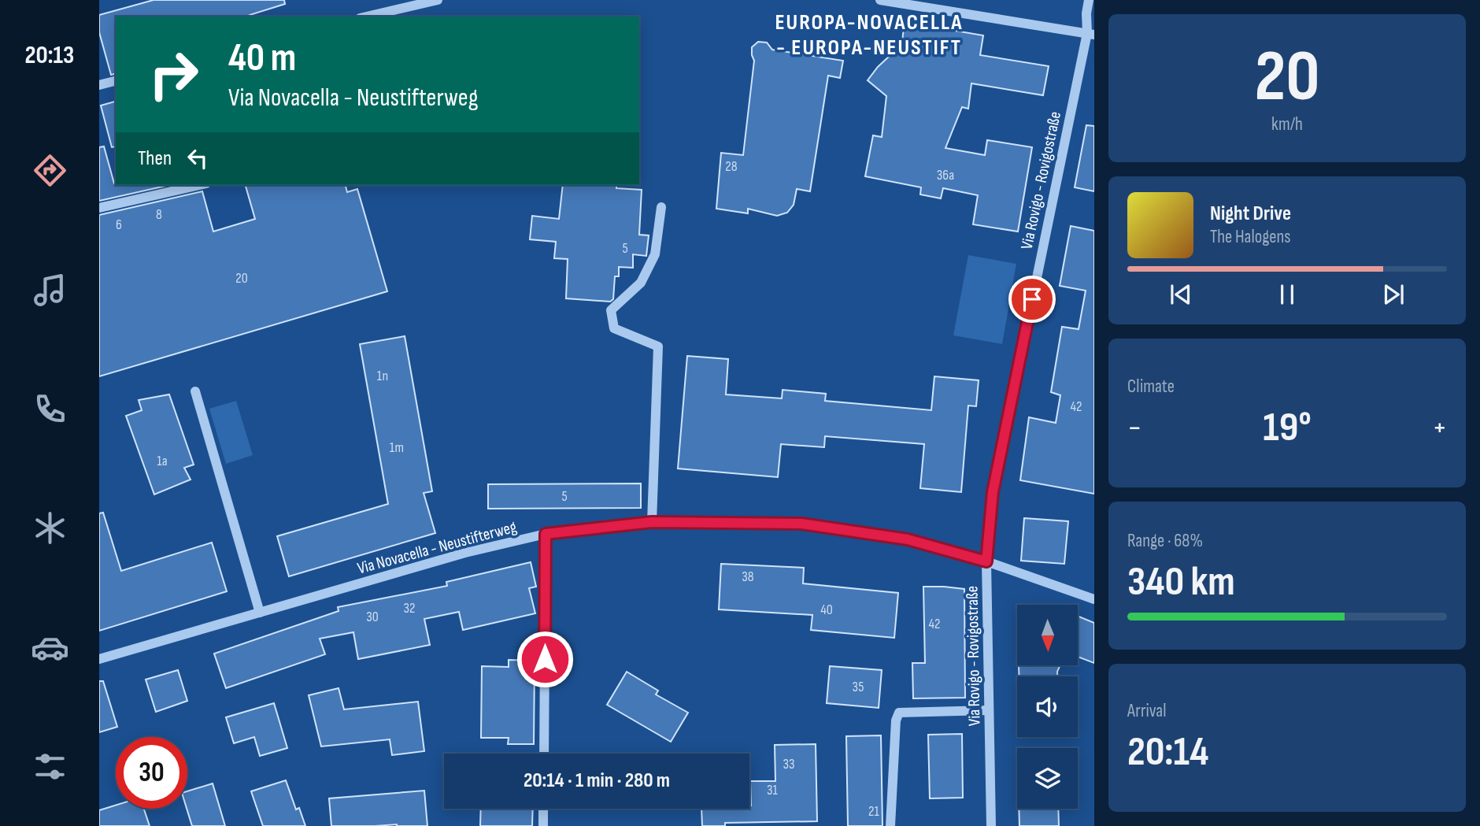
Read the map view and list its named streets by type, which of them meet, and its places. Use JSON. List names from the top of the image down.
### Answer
{
  "streets": {
    "street": ["Via Rovigo - Rovigostraße", "Via Novacella - Neustifterweg"]
  },
  "crossings": [
    ["Via Rovigo - Rovigostraße", "Via Novacella - Neustifterweg"]
  ],
  "districts": ["EUROPA-NOVACELLA - EUROPA-NEUSTIFT"],
  "house_numbers": [
    "28",
    "36a",
    "8",
    "6",
    "5",
    "20",
    "1n",
    "42",
    "1m",
    "1a",
    "5",
    "38",
    "32",
    "40",
    "30",
    "42",
    "35",
    "33",
    "31",
    "21"
  ],
  "north": "bottom",
  "page": {
    "tabs": "20:13",
    "tile": [
      ["20", "km/h"],
      "Climate",
      ["Range · 68%", "340 km"],
      ["Arrival", "20:14"]
    ],
    "turn": ["40 m", "Via Novacella - Neustifterweg"],
    "then": "Then",
    "song": ["Night Drive", "The Halogens"],
    "heat": ["−", "19°", "+"],
    "limit": "30",
    "trip": "20:14 · 1 min · 280 m"
  }
}
